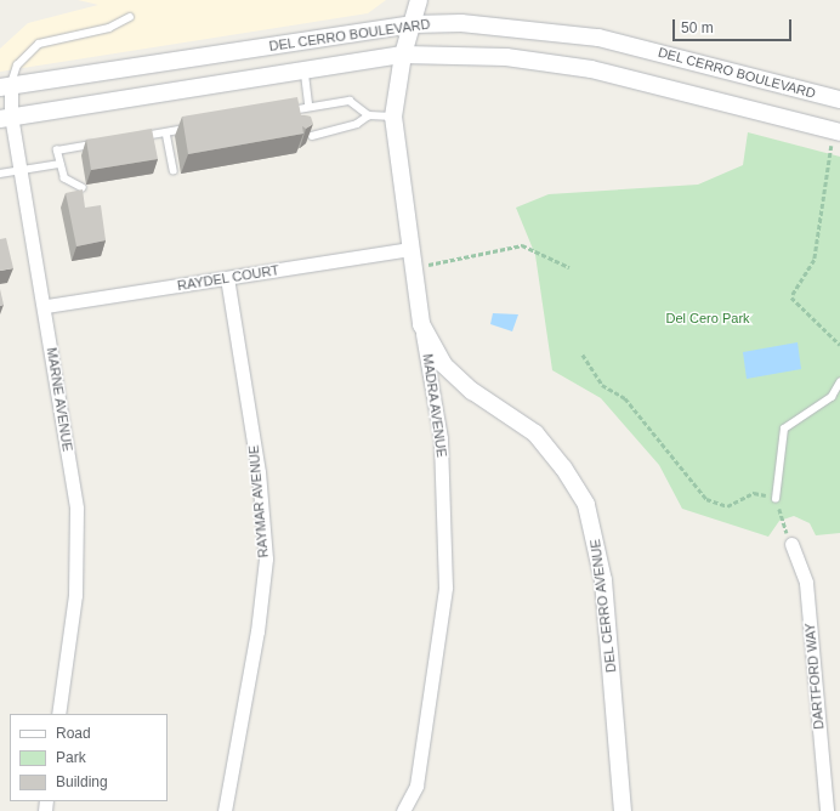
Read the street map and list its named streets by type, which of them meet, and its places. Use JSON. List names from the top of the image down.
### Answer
{
  "streets": {
    "street": [
      "DEL CERRO BOULEVARD",
      "RAYDEL COURT",
      "MARNE AVENUE",
      "MADRA AVENUE",
      "RAYMAR AVENUE",
      "DEL CERRO AVENUE",
      "DARTFORD WAY"
    ]
  },
  "crossings": [
    ["DEL CERRO BOULEVARD", "MARNE AVENUE"],
    ["DEL CERRO BOULEVARD", "MADRA AVENUE"],
    ["RAYDEL COURT", "MARNE AVENUE"],
    ["RAYDEL COURT", "MADRA AVENUE"],
    ["RAYDEL COURT", "RAYMAR AVENUE"],
    ["MADRA AVENUE", "DEL CERRO AVENUE"]
  ],
  "parks": ["Del Cero Park"],
  "legend": ["Road", "Park", "Building"],
  "scale_bar": "50 m"
}
